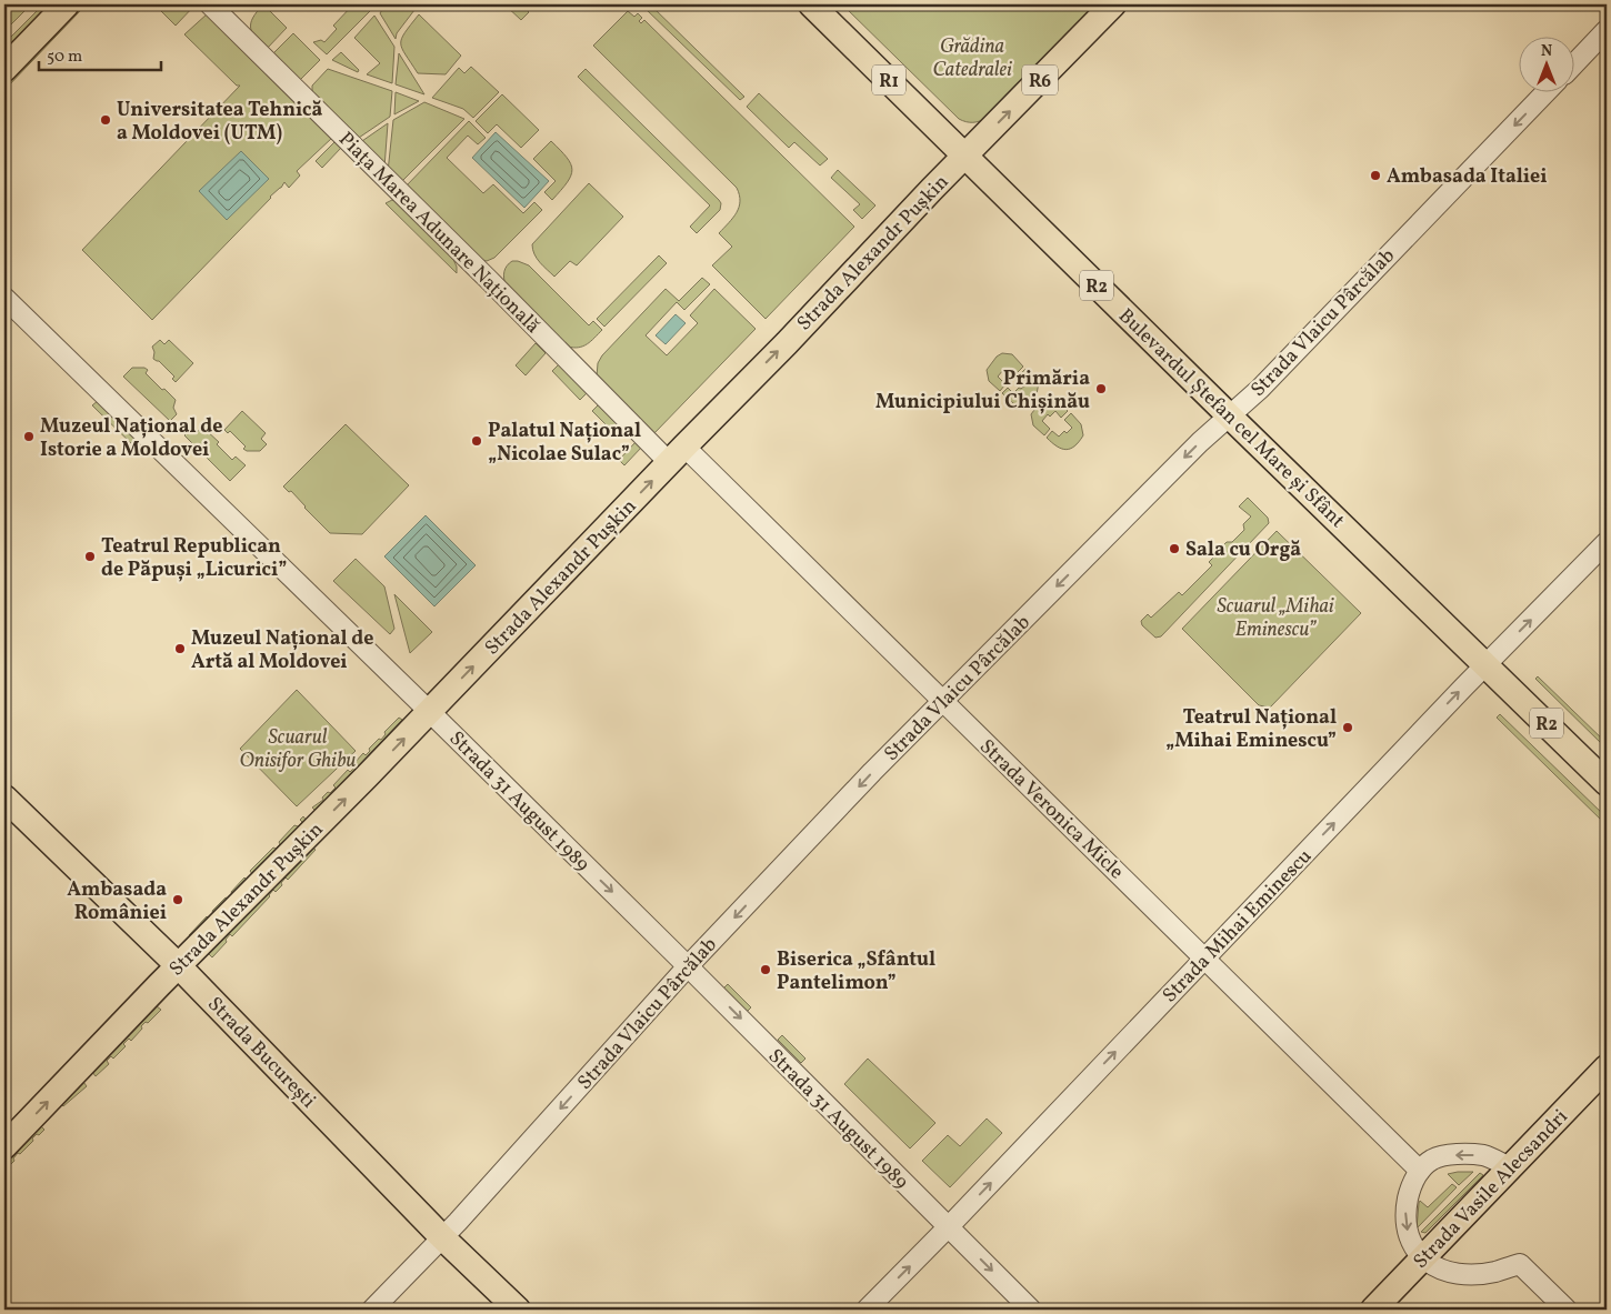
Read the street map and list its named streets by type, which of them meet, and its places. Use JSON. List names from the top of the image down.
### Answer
{
  "streets": {
    "main road": [
      "R1",
      "R6",
      "Strada Alexandr Pușkin",
      "R2",
      "Bulevardul Ștefan cel Mare și Sfânt",
      "Strada București",
      "Strada Vasile Alecsandri"
    ],
    "street": [
      "Piața Marea Adunare Națională",
      "Strada Vlaicu Pârcălab",
      "Strada 31 August 1989",
      "Strada Veronica Micle",
      "Strada Mihai Eminescu"
    ]
  },
  "crossings": [
    ["Piața Marea Adunare Națională", "Strada Alexandr Pușkin"],
    ["Piața Marea Adunare Națională", "Strada Veronica Micle"],
    ["Strada Alexandr Pușkin", "Bulevardul Ștefan cel Mare și Sfânt"],
    ["Strada Alexandr Pușkin", "Strada 31 August 1989"],
    ["Strada Alexandr Pușkin", "Strada Veronica Micle"],
    ["Strada Alexandr Pușkin", "Strada București"],
    ["Strada Vlaicu Pârcălab", "Bulevardul Ștefan cel Mare și Sfânt"],
    ["Strada Vlaicu Pârcălab", "Strada 31 August 1989"],
    ["Strada Vlaicu Pârcălab", "Strada Veronica Micle"],
    ["Strada Vlaicu Pârcălab", "Strada București"],
    ["Bulevardul Ștefan cel Mare și Sfânt", "Strada Mihai Eminescu"],
    ["Strada 31 August 1989", "Strada Mihai Eminescu"],
    ["Strada Veronica Micle", "Strada Mihai Eminescu"]
  ],
  "one_way": [
    "Strada Alexandr Pușkin",
    "Strada Vlaicu Pârcălab",
    "Strada 31 August 1989",
    "Strada Mihai Eminescu"
  ],
  "parks": ["Grădina Catedralei", "Scuarul „Mihai Eminescu”", "Scuarul Onisifor Ghibu"],
  "places": [
    "Universitatea Tehnică a Moldovei (UTM)",
    "Ambasada Italiei",
    "Primăria Municipiului Chișinău",
    "Muzeul Național de Istorie a Moldovei",
    "Palatul Național „Nicolae Sulac”",
    "Sala cu Orgă",
    "Teatrul Republican de Păpuși „Licurici”",
    "Muzeul Național de Artă al Moldovei",
    "Teatrul Național „Mihai Eminescu”",
    "Ambasada României",
    "Biserica „Sfântul Pantelimon”"
  ],
  "scale_bar": "50 m",
  "north": "top"
}
